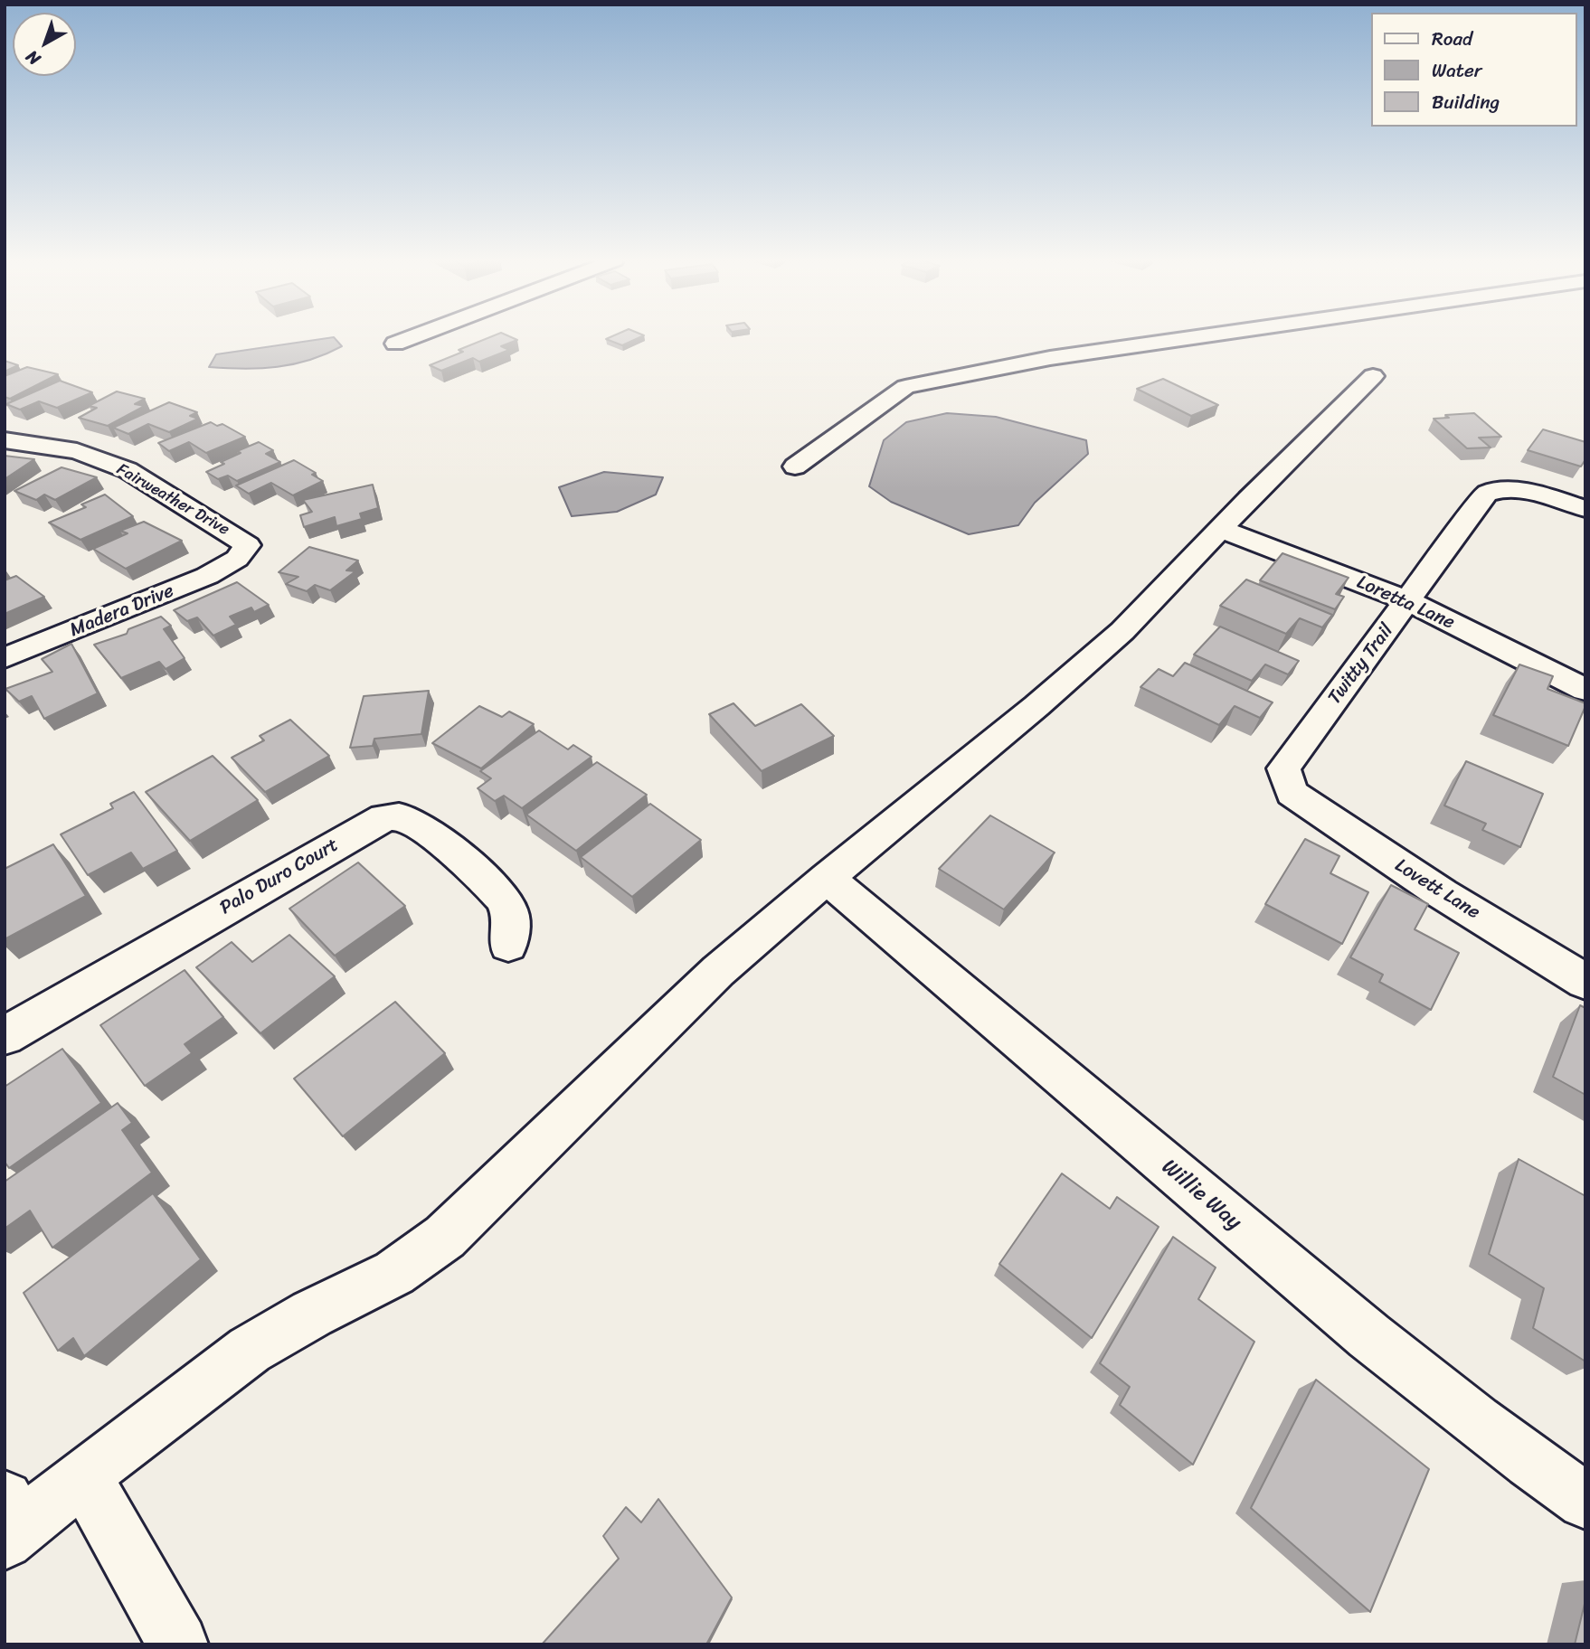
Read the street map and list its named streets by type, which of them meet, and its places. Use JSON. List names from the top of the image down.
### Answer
{
  "streets": {
    "street": [
      "Fairweather Drive",
      "Loretta Lane",
      "Madera Drive",
      "Twitty Trail",
      "Palo Duro Court",
      "Lovett Lane",
      "Willie Way"
    ]
  },
  "crossings": [
    ["Fairweather Drive", "Madera Drive"],
    ["Loretta Lane", "Twitty Trail"],
    ["Twitty Trail", "Lovett Lane"]
  ],
  "legend": ["Road", "Water", "Building"],
  "north": "bottom left"
}
